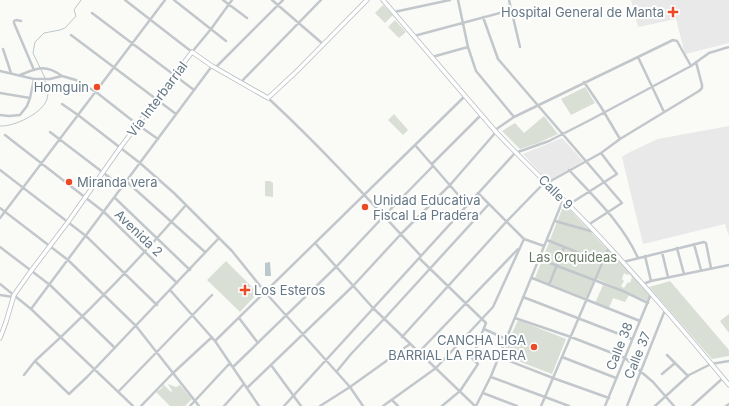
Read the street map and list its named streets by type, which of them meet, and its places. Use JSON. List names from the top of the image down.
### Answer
{
  "streets": {
    "main road": ["Vía Interbarrial", "Calle 9"],
    "street": ["Avenida 2", "Calle 38", "Calle 37"]
  },
  "crossings": [
    ["Vía Interbarrial", "Avenida 2"],
    ["Calle 9", "Calle 38"],
    ["Calle 9", "Calle 37"]
  ],
  "parks": ["Las Orquideas"],
  "places": {
    "health": ["Hospital General de Manta", "Los Esteros"],
    "other": [
      "Homguin",
      "Miranda vera",
      "Unidad Educativa Fiscal La Pradera",
      "CANCHA LIGA BARRIAL LA PRADERA"
    ]
  }
}
